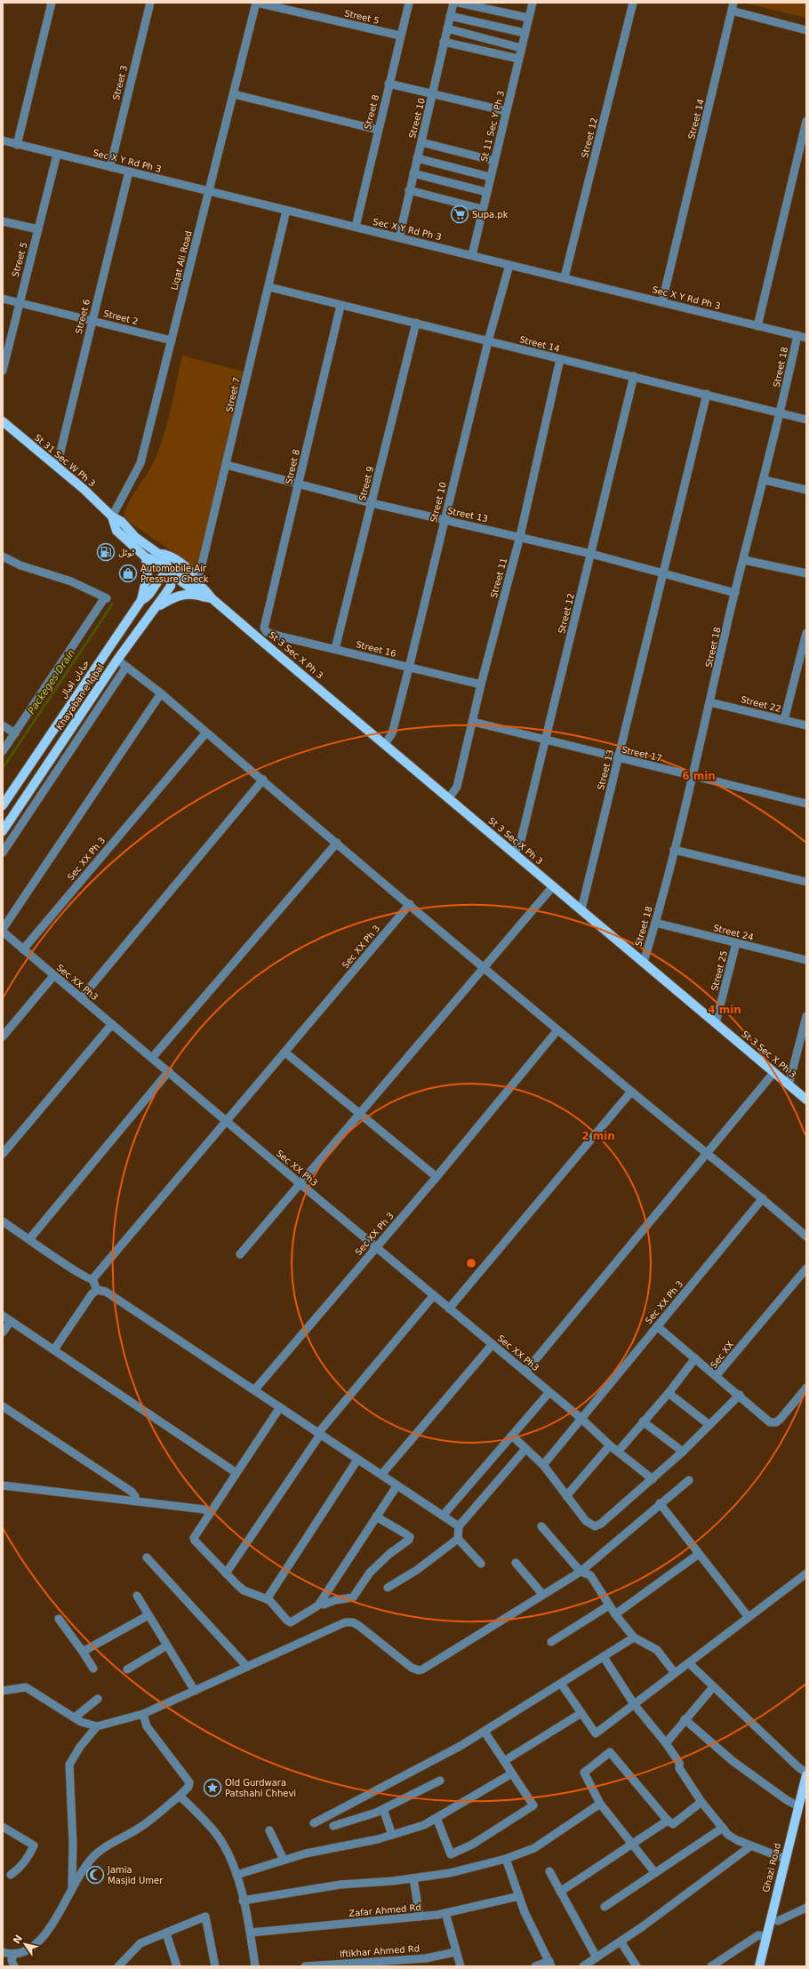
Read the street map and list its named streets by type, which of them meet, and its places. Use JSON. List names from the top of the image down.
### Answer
{
  "streets": {
    "main road": [
      "St 31 Sec W Ph 3",
      "St 3 Sec X Ph 3",
      "خیابان اقبال",
      "Khayaban e Iqbal",
      "Ghazi Road"
    ],
    "street": [
      "Street 5",
      "Street 3",
      "Street 8",
      "Street 10",
      "Street 14",
      "St 11 Sec Y Ph 3",
      "Street 12",
      "Sec X Y Rd Ph 3",
      "Liqat Ali Road",
      "Street 6",
      "Street 2",
      "Street 18",
      "Street 7",
      "Street 9",
      "Street 13",
      "Street 11",
      "Street 16",
      "Street 22",
      "Street 17",
      "Sec XX Ph 3",
      "Street 24",
      "Street 25",
      "Sec XX Ph3",
      "Sec XX",
      "Zafar Ahmed Rd",
      "Iftikhar Ahmed Rd"
    ]
  },
  "crossings": [
    ["Street 5", "Street 8"],
    ["Street 5", "Sec X Y Rd Ph 3"],
    ["Street 5", "Liqat Ali Road"],
    ["Street 5", "Street 2"],
    ["Street 3", "Sec X Y Rd Ph 3"],
    ["Street 8", "Street 14"],
    ["Street 8", "Sec X Y Rd Ph 3"],
    ["Street 8", "Street 13"],
    ["Street 8", "Street 16"],
    ["Street 10", "Street 14"],
    ["Street 10", "Sec X Y Rd Ph 3"],
    ["Street 10", "Street 13"],
    ["Street 10", "Street 16"],
    ["Street 10", "St 3 Sec X Ph 3"],
    ["Street 14", "Street 12"],
    ["Street 14", "Sec X Y Rd Ph 3"],
    ["Street 14", "Street 18"],
    ["Street 14", "Street 7"],
    ["Street 14", "Street 9"],
    ["Street 14", "Street 13"],
    ["Street 14", "Street 11"],
    ["St 11 Sec Y Ph 3", "Sec X Y Rd Ph 3"],
    ["Street 12", "Sec X Y Rd Ph 3"],
    ["Street 12", "Street 13"],
    ["Street 12", "St 3 Sec X Ph 3"],
    ["Street 12", "Street 17"],
    ["Sec X Y Rd Ph 3", "Liqat Ali Road"],
    ["Sec X Y Rd Ph 3", "Street 6"],
    ["Sec X Y Rd Ph 3", "Street 18"],
    ["Sec X Y Rd Ph 3", "Street 7"],
    ["Liqat Ali Road", "Street 2"],
    ["Liqat Ali Road", "St 31 Sec W Ph 3"],
    ["Street 6", "Street 2"],
    ["Street 6", "St 31 Sec W Ph 3"],
    ["Street 18", "Street 13"],
    ["Street 18", "St 3 Sec X Ph 3"],
    ["Street 18", "Street 22"],
    ["Street 18", "Street 17"],
    ["Street 18", "Street 24"],
    ["Street 7", "Street 13"],
    ["Street 7", "St 3 Sec X Ph 3"],
    ["St 31 Sec W Ph 3", "St 3 Sec X Ph 3"],
    ["St 31 Sec W Ph 3", "خیابان اقبال"],
    ["St 31 Sec W Ph 3", "Khayaban e Iqbal"],
    ["Street 9", "Street 13"],
    ["Street 9", "Street 16"],
    ["Street 13", "Street 11"],
    ["Street 13", "St 3 Sec X Ph 3"],
    ["Street 13", "Street 17"],
    ["Street 11", "Street 16"],
    ["Street 11", "St 3 Sec X Ph 3"],
    ["Street 11", "Street 17"],
    ["St 3 Sec X Ph 3", "خیابان اقبال"],
    ["St 3 Sec X Ph 3", "Khayaban e Iqbal"],
    ["St 3 Sec X Ph 3", "Street 25"],
    ["خیابان اقبال", "Khayaban e Iqbal"],
    ["Sec XX Ph 3", "Sec XX Ph3"],
    ["Street 24", "Street 25"]
  ],
  "water": ["Packeges Drain"],
  "places": {
    "supermarket": ["Supa.pk"],
    "fuel station": ["ٹوٹل"],
    "shop": ["Automobile Air Pressure Check"],
    "place": ["Old Gurdwara Patshahi Chhevi"],
    "mosque": ["Jamia Masjid Umer"]
  },
  "north": "top left",
  "rings": ["6 min", "4 min", "2 min"]
}
